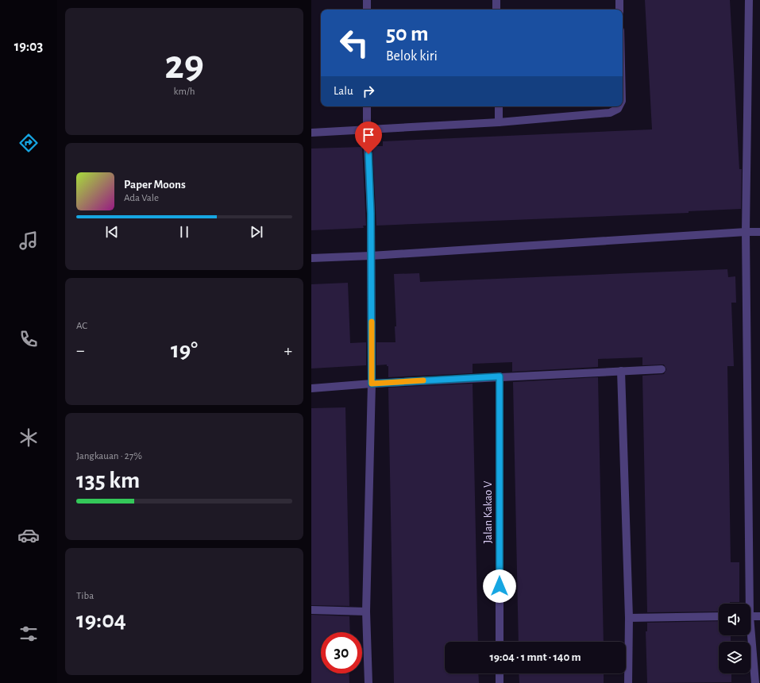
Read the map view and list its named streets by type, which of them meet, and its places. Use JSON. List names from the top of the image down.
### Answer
{
  "streets": {
    "street": ["Jalan Kakao V"]
  },
  "page": {
    "tabs": "19:03",
    "tile": [
      ["29", "km/h"],
      "AC",
      ["Jangkauan · 27%", "135 km"],
      ["Tiba", "19:04"]
    ],
    "turn": ["50 m", "Belok kiri"],
    "then": "Lalu",
    "song": ["Paper Moons", "Ada Vale"],
    "heat": ["−", "19°", "+"],
    "limit": "30",
    "trip": "19:04 · 1 mnt · 140 m"
  }
}
